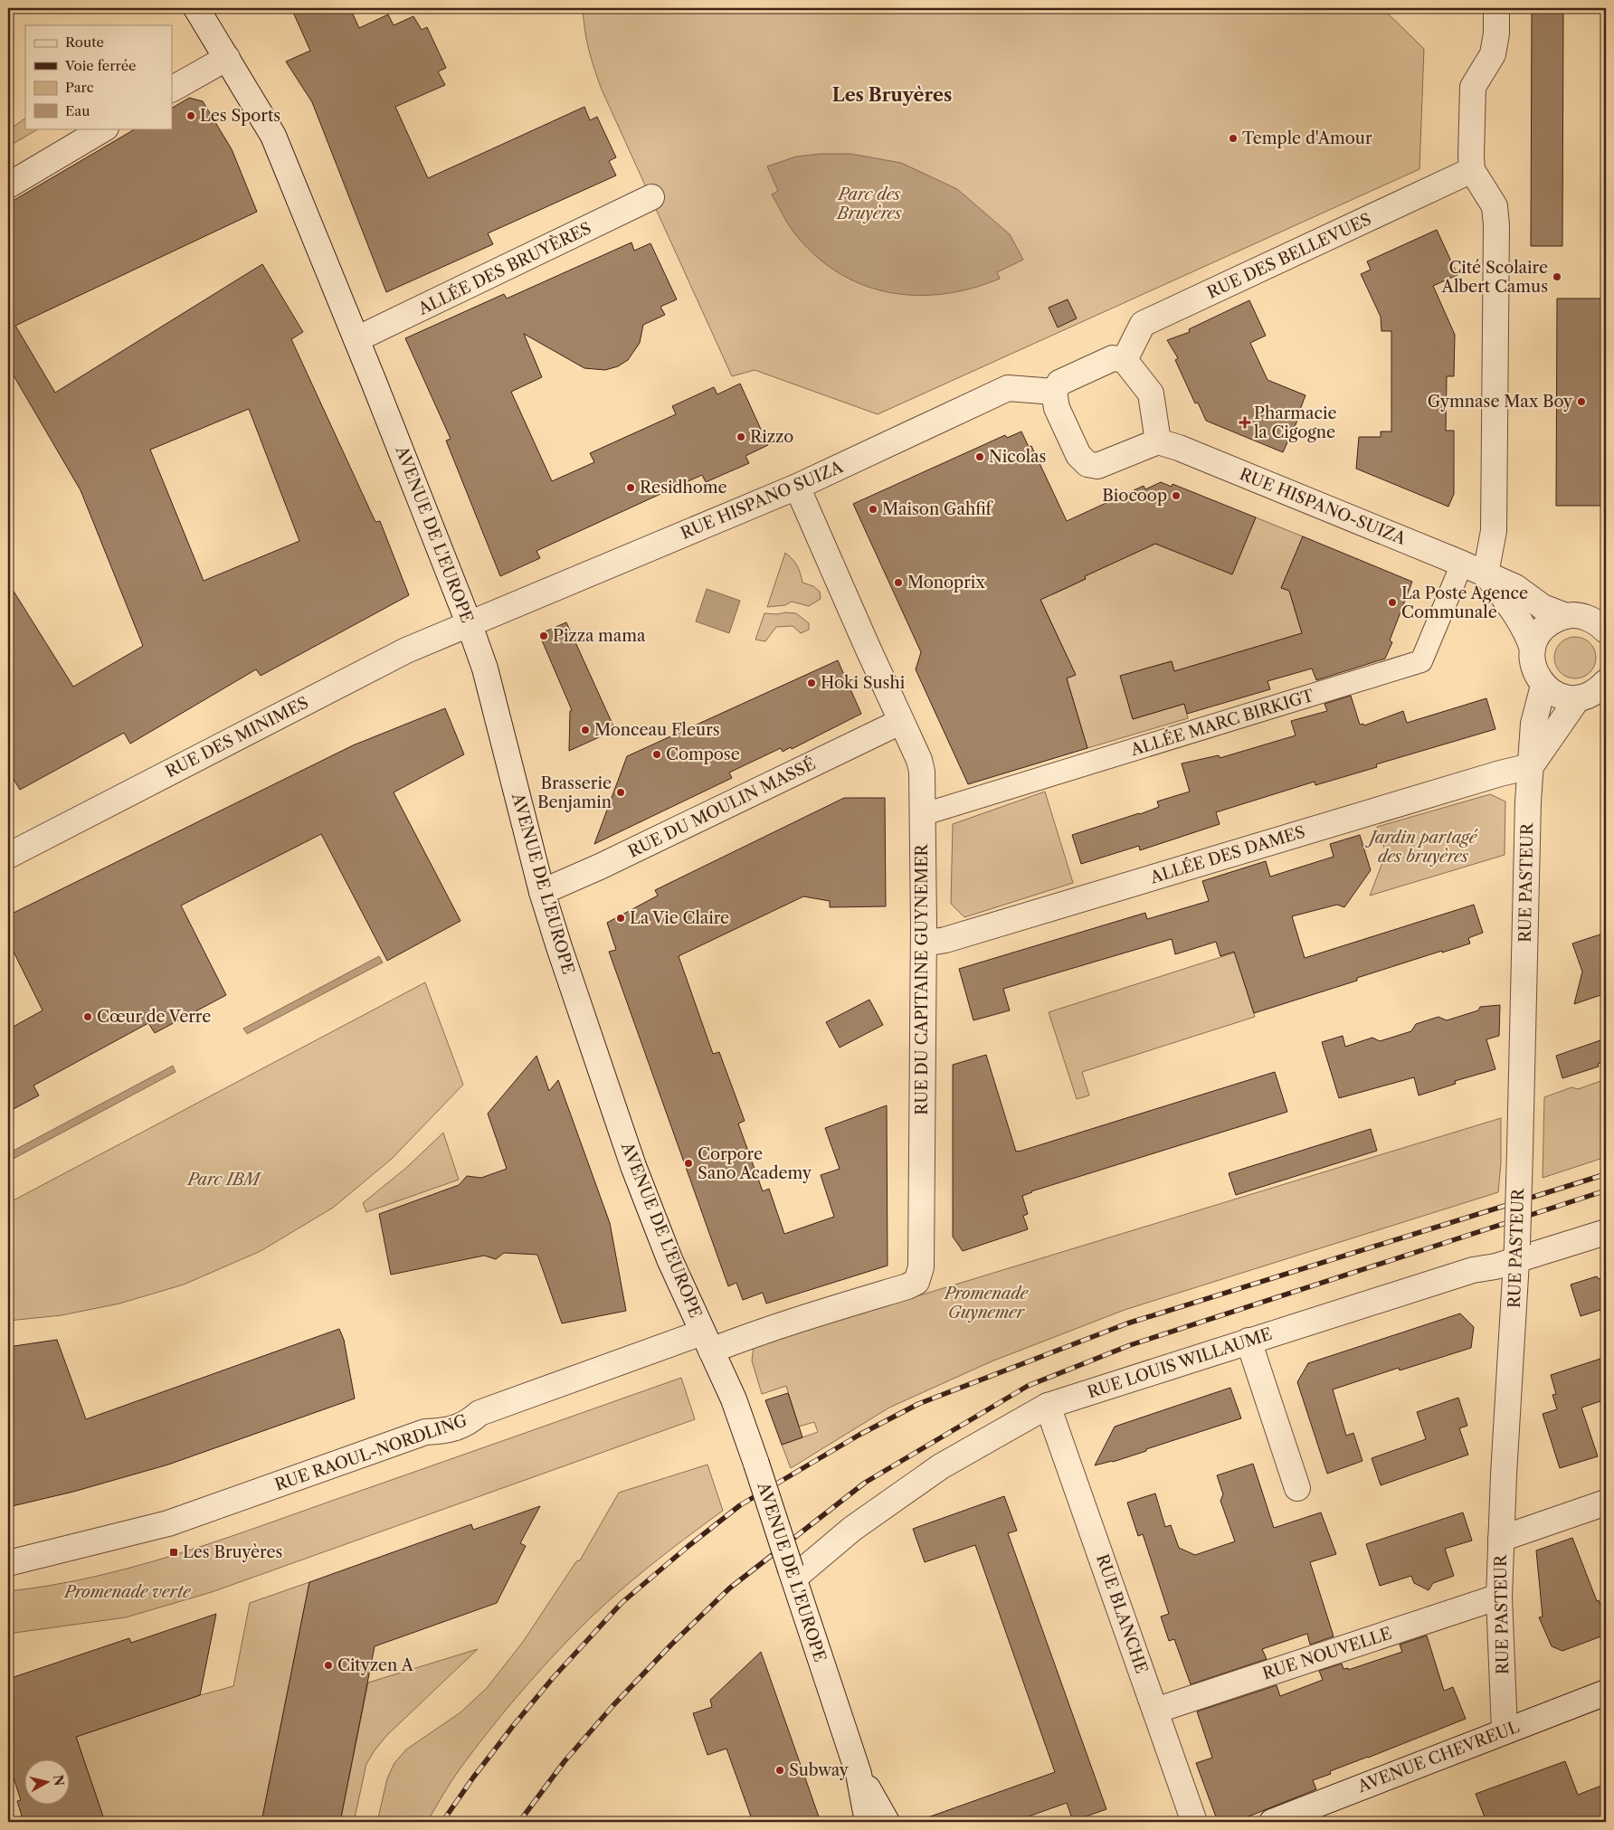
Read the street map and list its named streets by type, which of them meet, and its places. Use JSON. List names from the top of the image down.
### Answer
{
  "streets": {
    "street": [
      "RUE DES BELLEVUES",
      "ALLÉE DES BRUYÈRES",
      "RUE HISPANO SUIZA",
      "RUE HISPANO-SUIZA",
      "AVENUE DE L'EUROPE",
      "ALLÉE MARC BIRKIGT",
      "RUE DES MINIMES",
      "RUE DU MOULIN MASSÉ",
      "ALLÉE DES DAMES",
      "RUE PASTEUR",
      "RUE DU CAPITAINE GUYNEMER",
      "RUE LOUIS WILLAUME",
      "RUE RAOUL-NORDLING",
      "RUE BLANCHE",
      "RUE NOUVELLE",
      "AVENUE CHEVREUL"
    ]
  },
  "crossings": [
    ["RUE DES BELLEVUES", "RUE HISPANO SUIZA"],
    ["RUE DES BELLEVUES", "RUE HISPANO-SUIZA"],
    ["ALLÉE DES BRUYÈRES", "AVENUE DE L'EUROPE"],
    ["RUE HISPANO SUIZA", "RUE HISPANO-SUIZA"],
    ["RUE HISPANO SUIZA", "AVENUE DE L'EUROPE"],
    ["RUE HISPANO SUIZA", "RUE DES MINIMES"],
    ["RUE HISPANO SUIZA", "RUE DU CAPITAINE GUYNEMER"],
    ["RUE HISPANO-SUIZA", "ALLÉE MARC BIRKIGT"],
    ["RUE HISPANO-SUIZA", "RUE PASTEUR"],
    ["AVENUE DE L'EUROPE", "RUE DES MINIMES"],
    ["AVENUE DE L'EUROPE", "RUE DU MOULIN MASSÉ"],
    ["AVENUE DE L'EUROPE", "RUE DU CAPITAINE GUYNEMER"],
    ["AVENUE DE L'EUROPE", "RUE LOUIS WILLAUME"],
    ["AVENUE DE L'EUROPE", "RUE RAOUL-NORDLING"],
    ["ALLÉE MARC BIRKIGT", "RUE DU CAPITAINE GUYNEMER"],
    ["RUE DU MOULIN MASSÉ", "RUE DU CAPITAINE GUYNEMER"],
    ["ALLÉE DES DAMES", "RUE PASTEUR"],
    ["ALLÉE DES DAMES", "RUE DU CAPITAINE GUYNEMER"],
    ["RUE PASTEUR", "RUE LOUIS WILLAUME"],
    ["RUE PASTEUR", "RUE NOUVELLE"],
    ["RUE PASTEUR", "AVENUE CHEVREUL"],
    ["RUE DU CAPITAINE GUYNEMER", "RUE RAOUL-NORDLING"],
    ["RUE LOUIS WILLAUME", "RUE BLANCHE"],
    ["RUE BLANCHE", "RUE NOUVELLE"]
  ],
  "districts": ["Les Bruyères"],
  "parks": [
    "Parc des Bruyères",
    "Jardin partagé des bruyères",
    "Parc IBM",
    "Promenade Guynemer",
    "Promenade verte"
  ],
  "places": {
    "other": [
      "Les Sports",
      "Temple d'Amour",
      "Cité Scolaire Albert Camus",
      "Gymnase Max Boy",
      "Rizzo",
      "Nicolas",
      "Residhome",
      "Biocoop",
      "Maison Gahfif",
      "Monoprix",
      "La Poste Agence Communale",
      "Pizza mama",
      "Hoki Sushi",
      "Monceau Fleurs",
      "Compose",
      "Brasserie Benjamin",
      "La Vie Claire",
      "Cœur de Verre",
      "Corpore Sano Academy",
      "Cityzen A",
      "Subway"
    ],
    "health": ["Pharmacie la Cigogne"],
    "transit": ["Les Bruyères"]
  },
  "legend": [
    "Route",
    "Voie ferrée",
    "Parc",
    "Eau"
  ],
  "north": "right"
}
